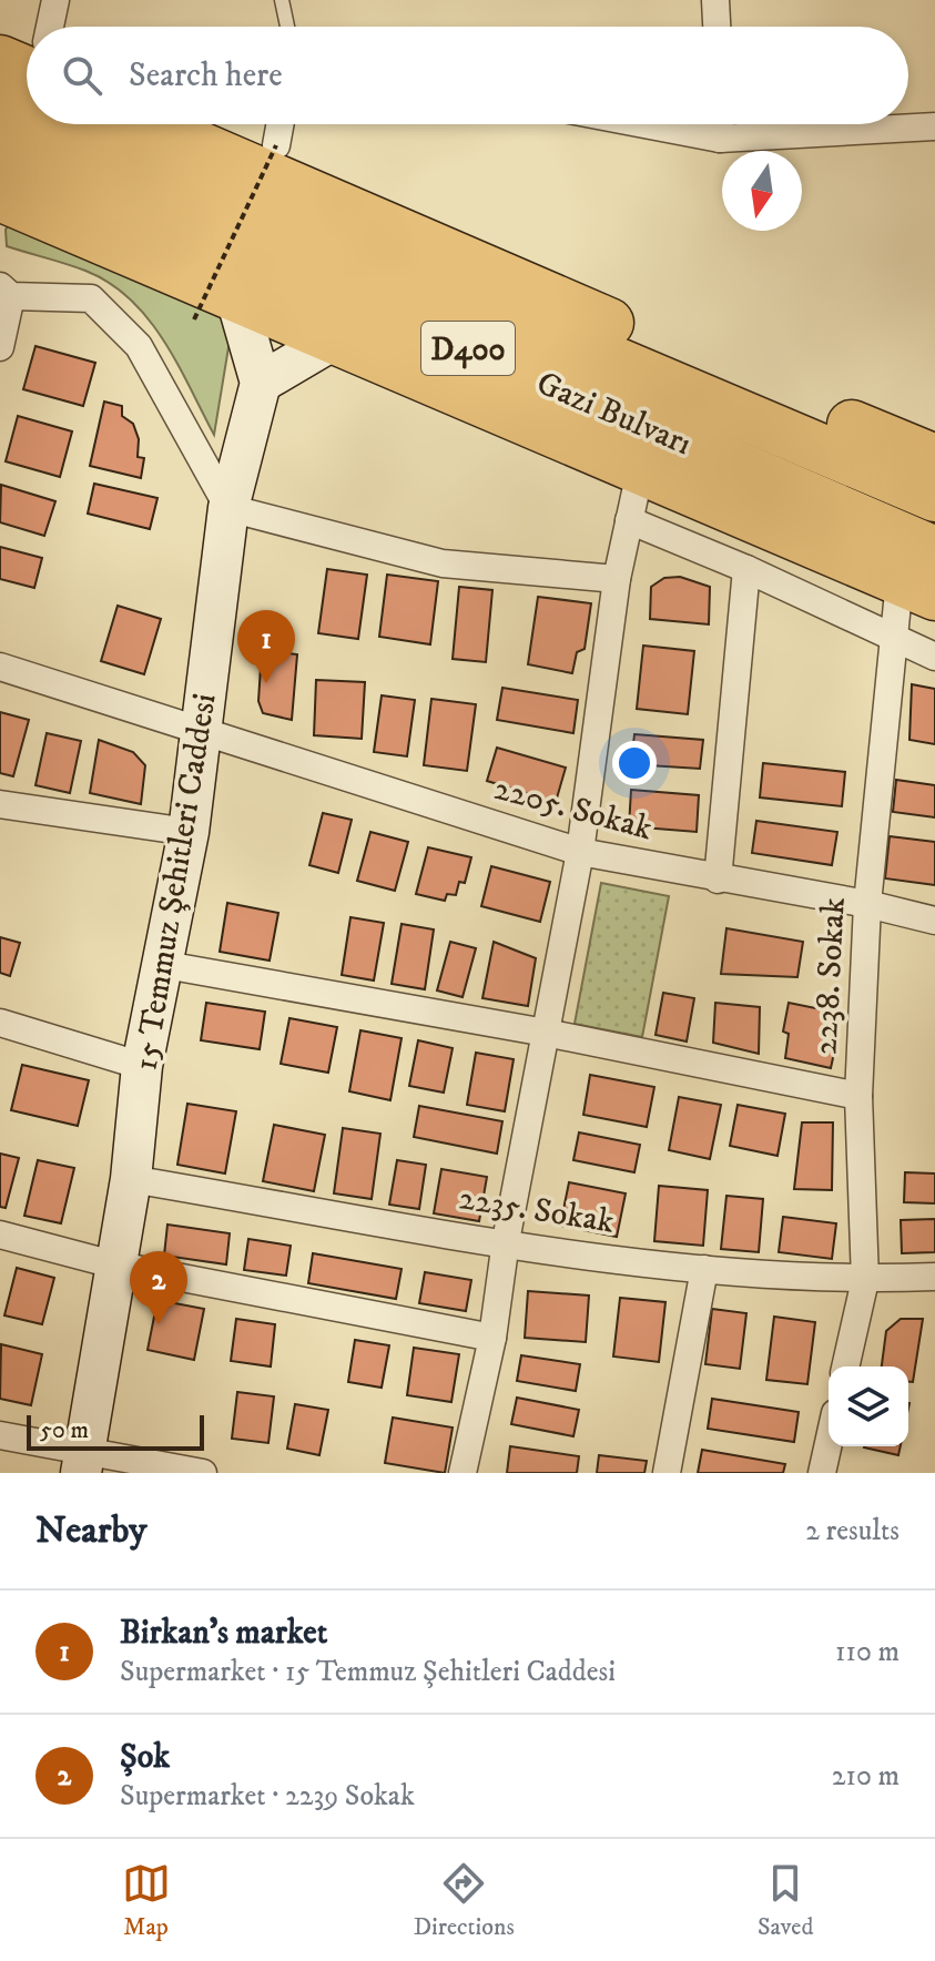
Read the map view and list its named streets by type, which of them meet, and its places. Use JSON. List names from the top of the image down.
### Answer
{
  "streets": {
    "highway": ["D400", "Gazi Bulvarı"],
    "main road": ["15 Temmuz Şehitleri Caddesi"],
    "street": ["2205. Sokak", "2238. Sokak", "2235. Sokak"]
  },
  "crossings": [
    ["Gazi Bulvarı", "2238. Sokak"],
    ["2205. Sokak", "15 Temmuz Şehitleri Caddesi"],
    ["2205. Sokak", "2238. Sokak"],
    ["15 Temmuz Şehitleri Caddesi", "2235. Sokak"],
    ["2238. Sokak", "2235. Sokak"]
  ],
  "scale_bar": "50 m",
  "north": "bottom",
  "page": {
    "search": "Search here",
    "pins": ["1", "2"],
    "scale": "50 m",
    "heading": ["Nearby", "2 results"],
    "list": [
      {
        "mark": "1",
        "name": "Birkan's market",
        "note": "Supermarket · 15 Temmuz Şehitleri Caddesi",
        "value": "110 m"
      },
      {
        "mark": "2",
        "name": "Şok",
        "note": "Supermarket · 2239 Sokak",
        "value": "210 m"
      }
    ],
    "nav": ["Map", "Directions", "Saved"]
  }
}
